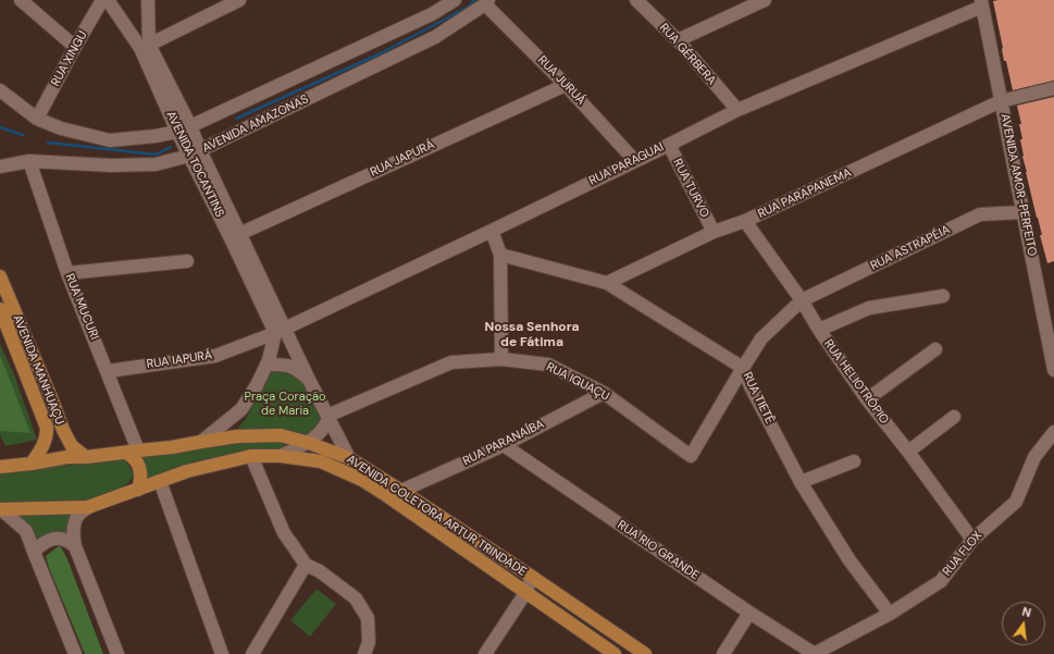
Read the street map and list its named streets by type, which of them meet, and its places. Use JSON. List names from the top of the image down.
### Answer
{
  "streets": {
    "main road": ["AVENIDA MANHUAÇU", "AVENIDA COLETORA ARTUR TRINDADE"],
    "street": [
      "RUA GÉRBERA",
      "RUA XINGU",
      "RUA JURUÁ",
      "AVENIDA AMAZONAS",
      "RUA JAPURÁ",
      "AVENIDA TOCANTINS",
      "RUA PARAGUAI",
      "AVENIDA AMOR-PERFEITO",
      "RUA TURVO",
      "RUA PARAPANEMA",
      "RUA ASTRAPÉIA",
      "RUA MUCURI",
      "RUA IAPURÁ",
      "RUA IGUAÇU",
      "RUA HELIOTRÓPIO",
      "RUA TIETÊ",
      "RUA PARANAÍBA",
      "RUA RIO GRANDE",
      "RUA FLOX"
    ]
  },
  "crossings": [
    ["RUA GÉRBERA", "RUA PARAGUAI"],
    ["RUA XINGU", "AVENIDA AMAZONAS"],
    ["RUA JURUÁ", "AVENIDA AMAZONAS"],
    ["RUA JURUÁ", "RUA JAPURÁ"],
    ["RUA JURUÁ", "RUA PARAGUAI"],
    ["AVENIDA AMAZONAS", "AVENIDA TOCANTINS"],
    ["AVENIDA AMAZONAS", "RUA MUCURI"],
    ["RUA JAPURÁ", "AVENIDA TOCANTINS"],
    ["AVENIDA TOCANTINS", "RUA PARAGUAI"],
    ["AVENIDA TOCANTINS", "RUA IAPURÁ"],
    ["RUA PARAGUAI", "AVENIDA AMOR-PERFEITO"],
    ["RUA PARAGUAI", "RUA TURVO"],
    ["RUA PARAGUAI", "RUA IAPURÁ"],
    ["AVENIDA AMOR-PERFEITO", "RUA PARAPANEMA"],
    ["AVENIDA AMOR-PERFEITO", "RUA ASTRAPÉIA"],
    ["RUA TURVO", "RUA PARAPANEMA"],
    ["RUA PARAPANEMA", "RUA HELIOTRÓPIO"],
    ["RUA PARAPANEMA", "RUA TIETÊ"],
    ["RUA ASTRAPÉIA", "RUA IGUAÇU"],
    ["RUA ASTRAPÉIA", "RUA HELIOTRÓPIO"],
    ["RUA ASTRAPÉIA", "RUA TIETÊ"],
    ["RUA MUCURI", "RUA IAPURÁ"],
    ["RUA MUCURI", "AVENIDA COLETORA ARTUR TRINDADE"],
    ["AVENIDA MANHUAÇU", "AVENIDA COLETORA ARTUR TRINDADE"],
    ["RUA IGUAÇU", "RUA PARANAÍBA"],
    ["RUA HELIOTRÓPIO", "RUA FLOX"],
    ["RUA TIETÊ", "RUA FLOX"],
    ["RUA PARANAÍBA", "AVENIDA COLETORA ARTUR TRINDADE"],
    ["RUA PARANAÍBA", "RUA RIO GRANDE"],
    ["RUA RIO GRANDE", "RUA FLOX"]
  ],
  "districts": ["Nossa Senhora de Fátima"],
  "parks": ["Praça Coração de Maria"],
  "north": "top"
}
